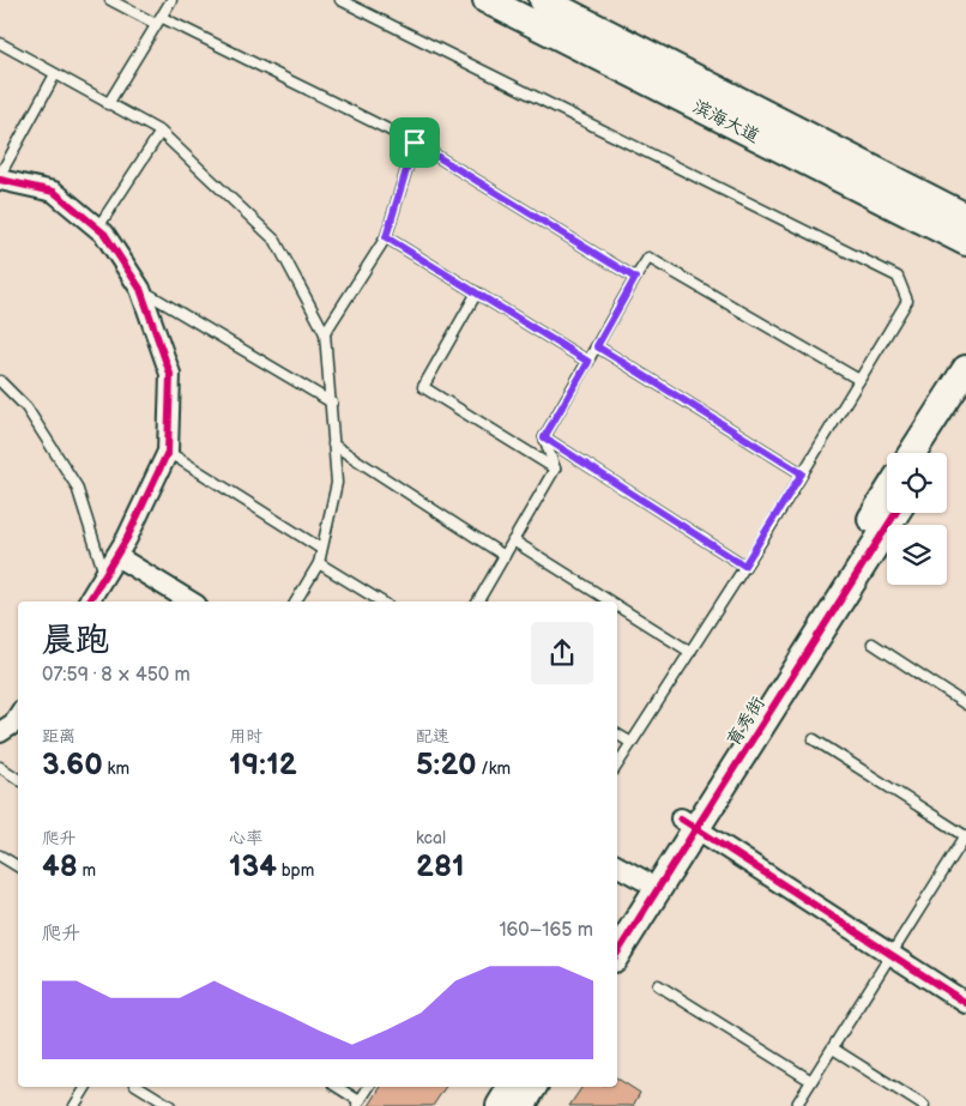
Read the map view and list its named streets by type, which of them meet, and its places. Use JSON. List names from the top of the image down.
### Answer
{
  "streets": {
    "street": ["滨海大道", "育秀街"]
  },
  "page": {
    "heading": ["晨跑", "07:59 · 8 × 450 m"],
    "stats": [
      ["距离", "3.60 km"],
      ["用时", "19:12"],
      ["配速", "5:20 /km"],
      ["爬升", "48 m"],
      ["心率", "134 bpm"],
      ["kcal", "281"]
    ],
    "chart": ["爬升", "160–165 m"]
  }
}
